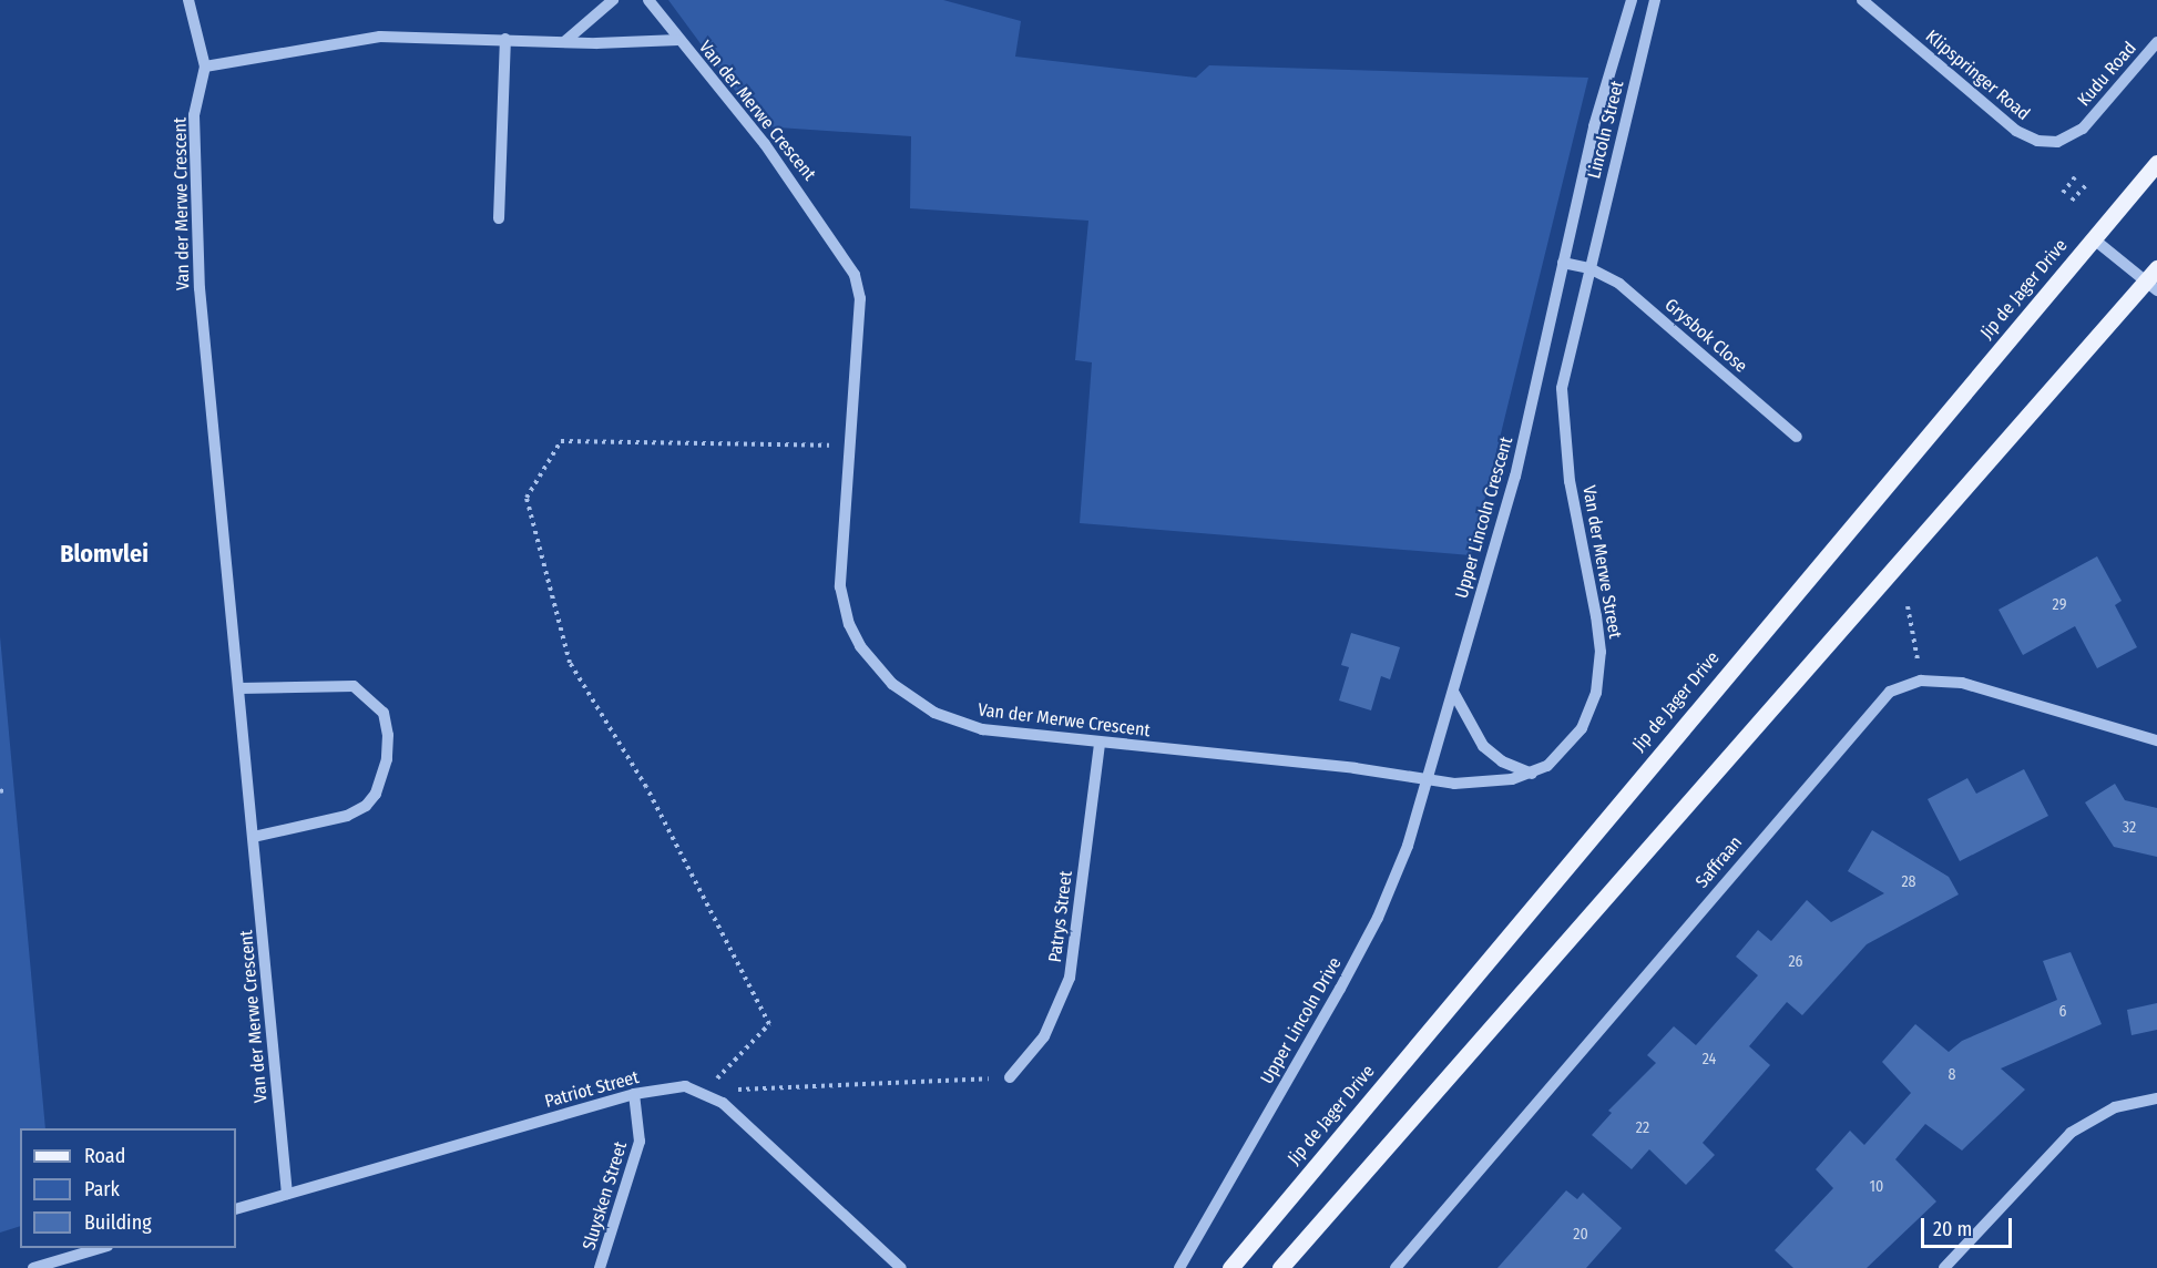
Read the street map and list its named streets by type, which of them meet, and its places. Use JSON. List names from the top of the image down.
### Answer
{
  "streets": {
    "main road": ["Jip de Jager Drive"],
    "street": [
      "Kudu Road",
      "Klipspringer Road",
      "Van der Merwe Crescent",
      "Lincoln Street",
      "Grysbok Close",
      "Upper Lincoln Crescent",
      "Van der Merwe Street",
      "Saffraan",
      "Patrys Street",
      "Upper Lincoln Drive",
      "Patriot Street",
      "Sluysken Street"
    ]
  },
  "crossings": [
    ["Kudu Road", "Klipspringer Road"],
    ["Van der Merwe Crescent", "Upper Lincoln Crescent"],
    ["Van der Merwe Crescent", "Van der Merwe Street"],
    ["Van der Merwe Crescent", "Patrys Street"],
    ["Van der Merwe Crescent", "Upper Lincoln Drive"],
    ["Van der Merwe Crescent", "Patriot Street"],
    ["Lincoln Street", "Grysbok Close"],
    ["Lincoln Street", "Upper Lincoln Crescent"],
    ["Lincoln Street", "Van der Merwe Street"],
    ["Grysbok Close", "Upper Lincoln Crescent"],
    ["Grysbok Close", "Van der Merwe Street"],
    ["Upper Lincoln Crescent", "Van der Merwe Street"],
    ["Upper Lincoln Crescent", "Upper Lincoln Drive"],
    ["Van der Merwe Street", "Upper Lincoln Drive"],
    ["Patriot Street", "Sluysken Street"]
  ],
  "districts": ["Blomvlei"],
  "house_numbers": [
    "29",
    "32",
    "28",
    "26",
    "6",
    "24",
    "8",
    "22",
    "10",
    "20"
  ],
  "legend": ["Road", "Park", "Building"],
  "scale_bar": "20 m"
}
